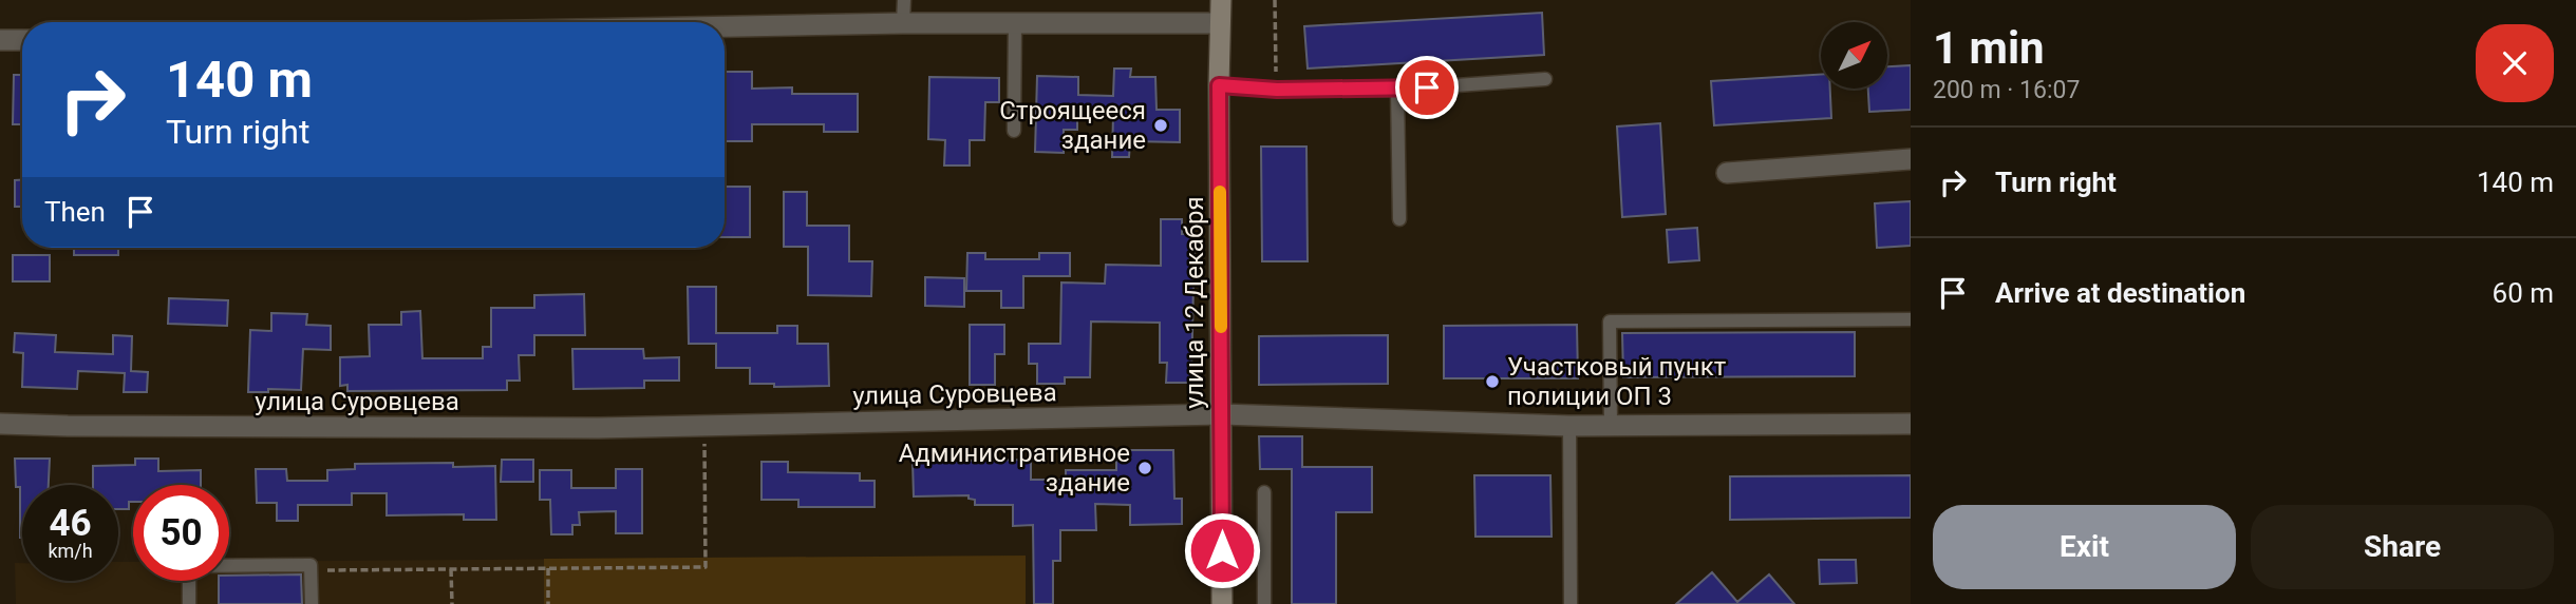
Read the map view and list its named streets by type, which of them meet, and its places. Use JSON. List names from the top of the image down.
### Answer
{
  "streets": {
    "main road": ["улица 12 Декабря"],
    "street": ["улица Суровцева"]
  },
  "crossings": [
    ["улица 12 Декабря", "улица Суровцева"]
  ],
  "places": ["Строящееся здание", "Участковый пункт полиции ОП 3", "Административное здание"],
  "north": "top right",
  "page": {
    "heading": ["1 min", "200 m · 16:07"],
    "turn": ["140 m", "Turn right"],
    "list": [
      {
        "name": "Turn right",
        "value": "140 m"
      },
      {
        "name": "Arrive at destination",
        "value": "60 m"
      }
    ],
    "then": "Then",
    "speed": "46 km/h",
    "limit": "50",
    "buttons": ["Exit", "Share"]
  }
}
